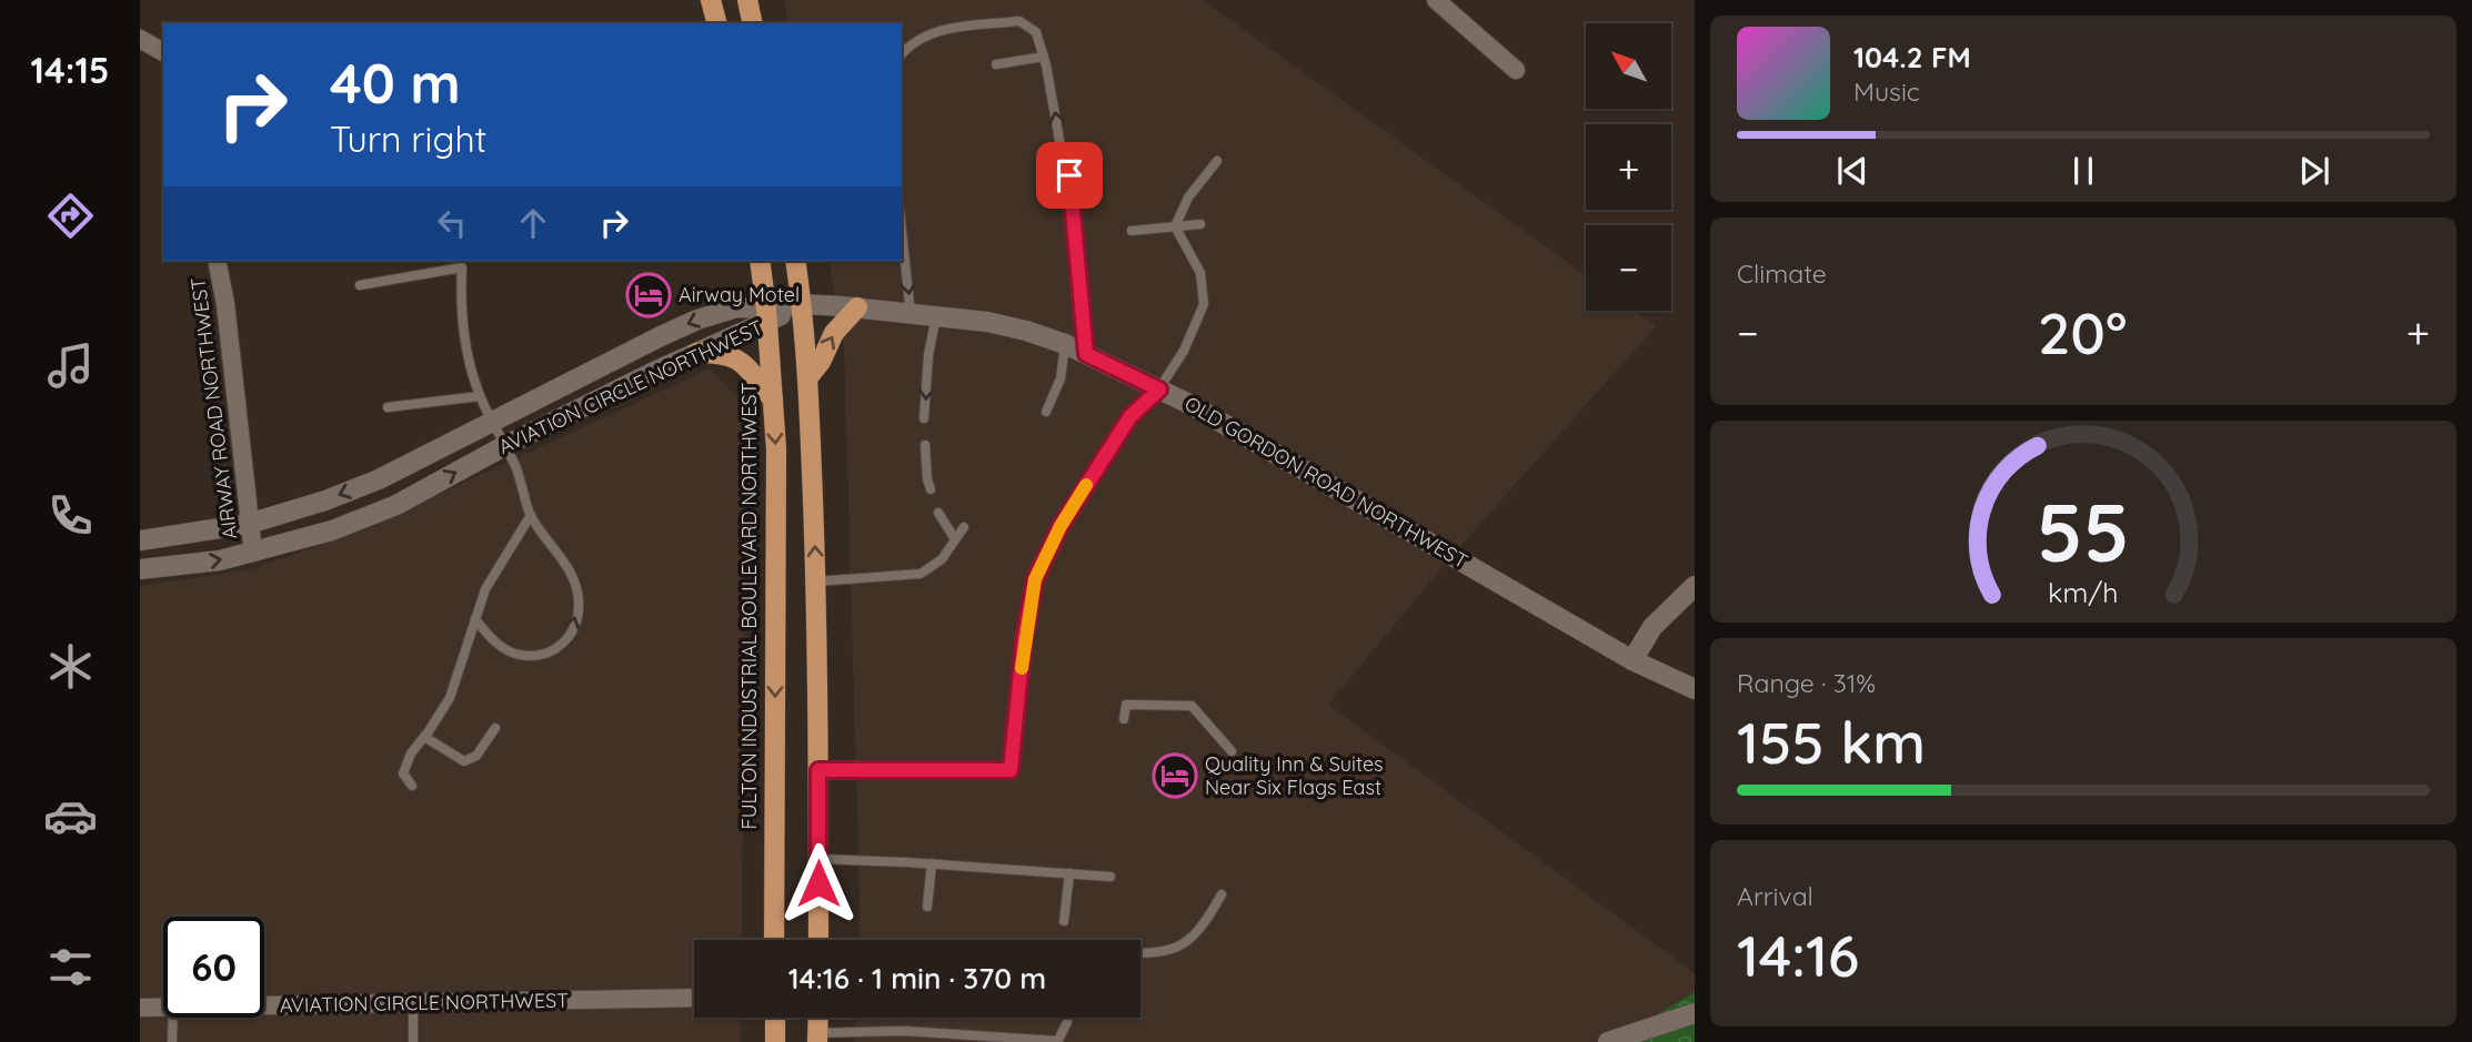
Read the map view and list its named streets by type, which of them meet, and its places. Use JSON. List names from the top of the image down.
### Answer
{
  "streets": {
    "main road": ["FULTON INDUSTRIAL BOULEVARD NORTHWEST"],
    "street": ["AVIATION CIRCLE NORTHWEST", "AIRWAY ROAD NORTHWEST", "OLD GORDON ROAD NORTHWEST"]
  },
  "crossings": [
    ["AVIATION CIRCLE NORTHWEST", "AIRWAY ROAD NORTHWEST"],
    ["AVIATION CIRCLE NORTHWEST", "OLD GORDON ROAD NORTHWEST"],
    ["AVIATION CIRCLE NORTHWEST", "FULTON INDUSTRIAL BOULEVARD NORTHWEST"]
  ],
  "places": {
    "hotel": ["Airway Motel", "Quality Inn & Suites Near Six Flags East"]
  },
  "north": "top left",
  "page": {
    "tabs": "14:15",
    "map_buttons": ["+", "−"],
    "turn": ["40 m", "Turn right"],
    "song": ["104.2 FM", "Music"],
    "tile": [
      "Climate",
      ["Range · 31%", "155 km"],
      ["Arrival", "14:16"]
    ],
    "heat": ["−", "20°", "+"],
    "limit": "60",
    "trip": "14:16 · 1 min · 370 m",
    "gauge": ["55", "km/h"]
  }
}
